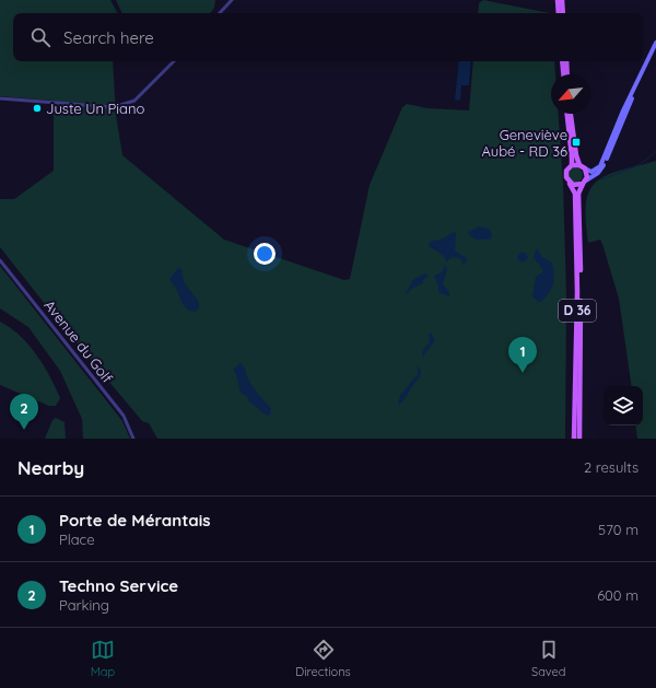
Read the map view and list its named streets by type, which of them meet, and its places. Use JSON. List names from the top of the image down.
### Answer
{
  "streets": {
    "main road": ["D 36"],
    "street": ["Avenue du Golf"]
  },
  "places": {
    "other": ["Juste Un Piano"],
    "transit": ["Geneviève Aubé - RD 36"]
  },
  "north": "bottom left",
  "page": {
    "search": "Search here",
    "pins": ["1", "2"],
    "heading": ["Nearby", "2 results"],
    "list": [
      {
        "mark": "1",
        "name": "Porte de Mérantais",
        "note": "Place",
        "value": "570 m"
      },
      {
        "mark": "2",
        "name": "Techno Service",
        "note": "Parking",
        "value": "600 m"
      }
    ],
    "nav": ["Map", "Directions", "Saved"]
  }
}
